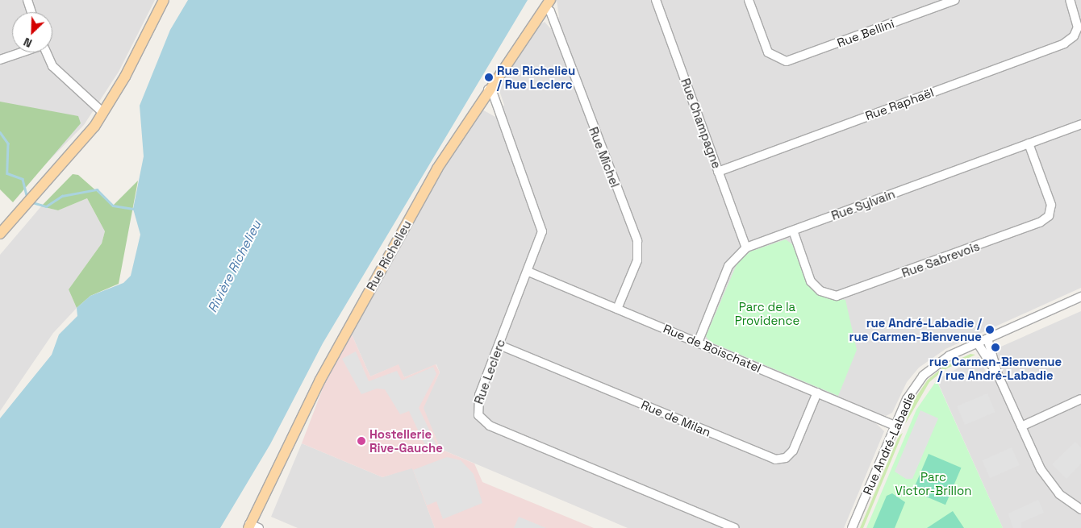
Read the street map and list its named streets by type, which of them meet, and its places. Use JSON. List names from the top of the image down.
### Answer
{
  "streets": {
    "main road": ["Rue Richelieu"],
    "street": [
      "Rue Bellini",
      "Rue Raphaël",
      "Rue Champagne",
      "Rue Michel",
      "Rue Sylvain",
      "Rue Sabrevois",
      "Rue de Boischatel",
      "Rue Leclerc",
      "Rue de Milan",
      "Rue André-Labadie"
    ]
  },
  "crossings": [
    ["Rue Raphaël", "Rue Champagne"],
    ["Rue Champagne", "Rue Sylvain"],
    ["Rue Michel", "Rue Richelieu"],
    ["Rue Michel", "Rue de Boischatel"],
    ["Rue Sylvain", "Rue Sabrevois"],
    ["Rue Sylvain", "Rue de Boischatel"],
    ["Rue Richelieu", "Rue Leclerc"],
    ["Rue de Boischatel", "Rue Leclerc"],
    ["Rue de Boischatel", "Rue de Milan"],
    ["Rue de Boischatel", "Rue André-Labadie"],
    ["Rue Leclerc", "Rue de Milan"]
  ],
  "water": ["Rivière Richelieu"],
  "parks": ["Parc de la Providence", "Parc Victor-Brillon"],
  "places": [
    "Rue Richelieu / Rue Leclerc",
    "rue André-Labadie / rue Carmen-Bienvenue",
    "rue Carmen-Bienvenue / rue André-Labadie",
    "Hostellerie Rive-Gauche"
  ],
  "north": "bottom left"
}
